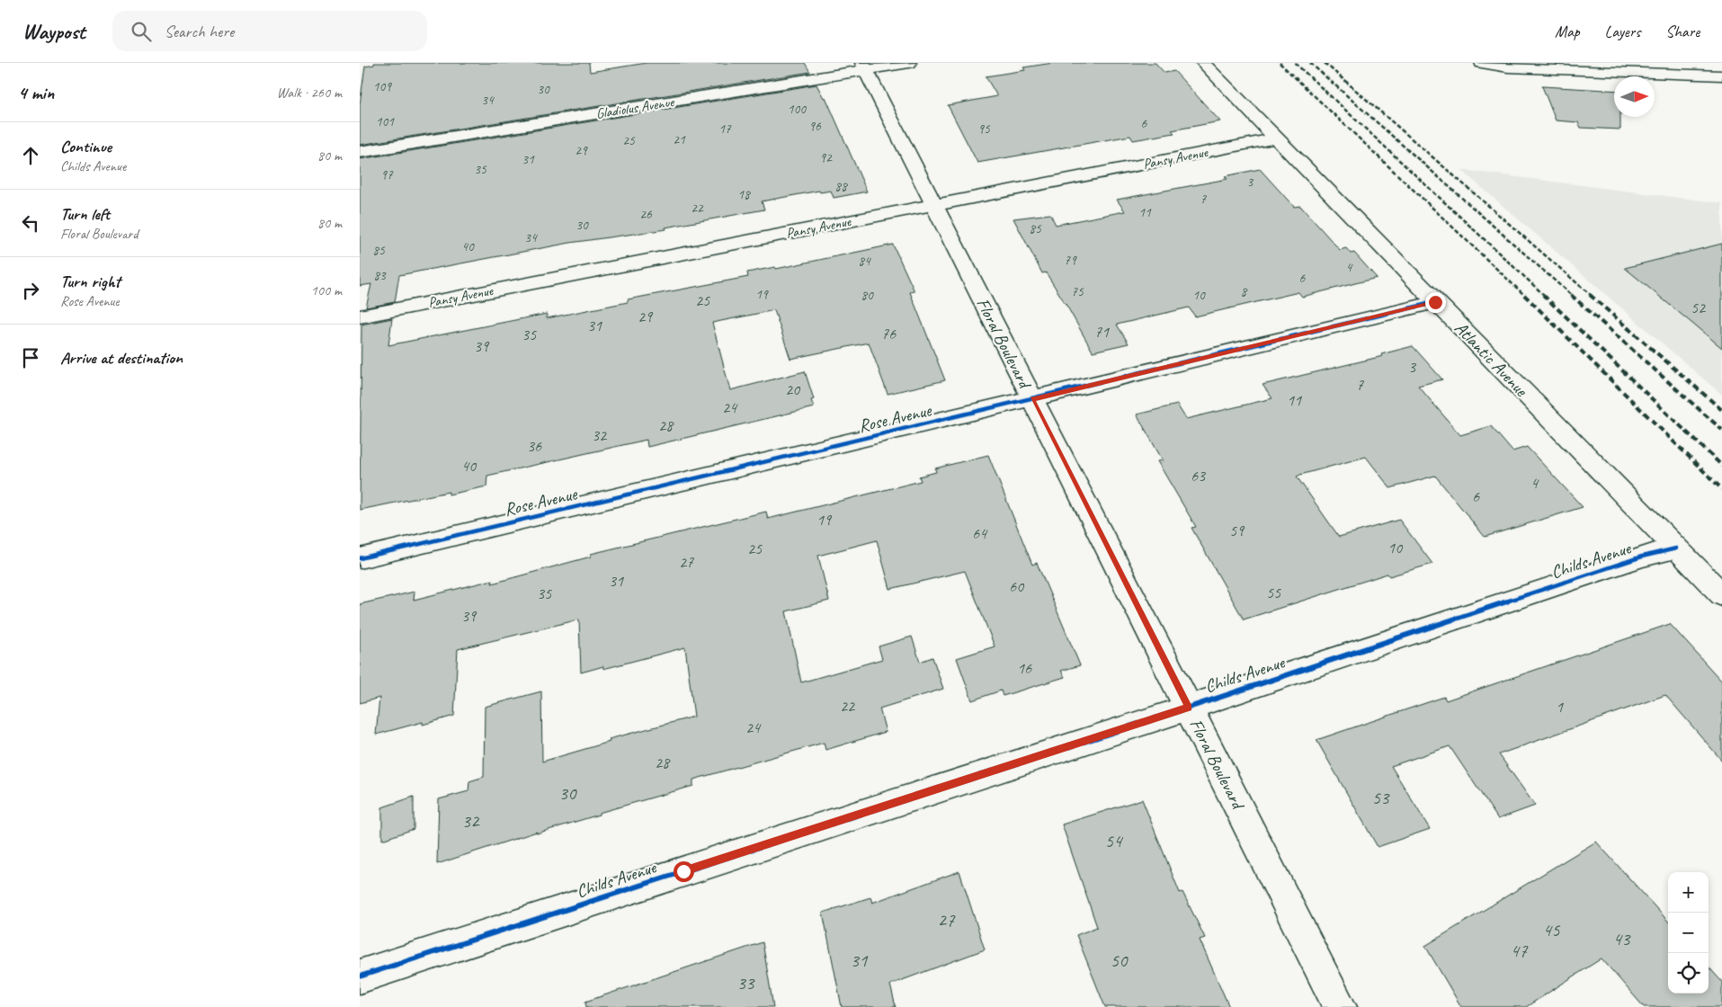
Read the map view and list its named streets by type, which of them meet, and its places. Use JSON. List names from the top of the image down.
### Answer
{
  "streets": {
    "street": [
      "Gladiolus Avenue",
      "Pansy Avenue",
      "Floral Boulevard",
      "Atlantic Avenue",
      "Rose Avenue",
      "Childs Avenue"
    ]
  },
  "crossings": [
    ["Gladiolus Avenue", "Floral Boulevard"],
    ["Pansy Avenue", "Floral Boulevard"],
    ["Pansy Avenue", "Atlantic Avenue"],
    ["Floral Boulevard", "Rose Avenue"],
    ["Floral Boulevard", "Childs Avenue"],
    ["Atlantic Avenue", "Rose Avenue"],
    ["Atlantic Avenue", "Childs Avenue"]
  ],
  "house_numbers": [
    "109",
    "30",
    "34",
    "100",
    "101",
    "6",
    "96",
    "17",
    "95",
    "21",
    "25",
    "29",
    "92",
    "31",
    "35",
    "97",
    "3",
    "88",
    "18",
    "7",
    "22",
    "11",
    "26",
    "30",
    "85",
    "34",
    "40",
    "85",
    "79",
    "84",
    "4",
    "83",
    "6",
    "75",
    "8",
    "19",
    "80",
    "10",
    "25",
    "52",
    "29",
    "31",
    "71",
    "76",
    "35",
    "39",
    "3",
    "7",
    "20",
    "11",
    "24",
    "28",
    "32",
    "36",
    "40",
    "63",
    "4",
    "6",
    "19",
    "59",
    "64",
    "10",
    "25",
    "27",
    "31",
    "60",
    "55",
    "35",
    "39",
    "16",
    "22",
    "1",
    "24",
    "28",
    "30",
    "53",
    "32",
    "54",
    "27",
    "45",
    "43",
    "47",
    "31",
    "50",
    "33"
  ],
  "north": "right",
  "page": {
    "header": "Waypost",
    "search": "Search here",
    "nav": ["Map", "Layers", "Share"],
    "heading": ["4 min", "Walk · 260 m"],
    "list": [
      ["Continue", "Childs Avenue", "80 m"],
      ["Turn left", "Floral Boulevard", "80 m"],
      ["Turn right", "Rose Avenue", "100 m"],
      "Arrive at destination"
    ],
    "map_buttons": ["+", "−"]
  }
}
